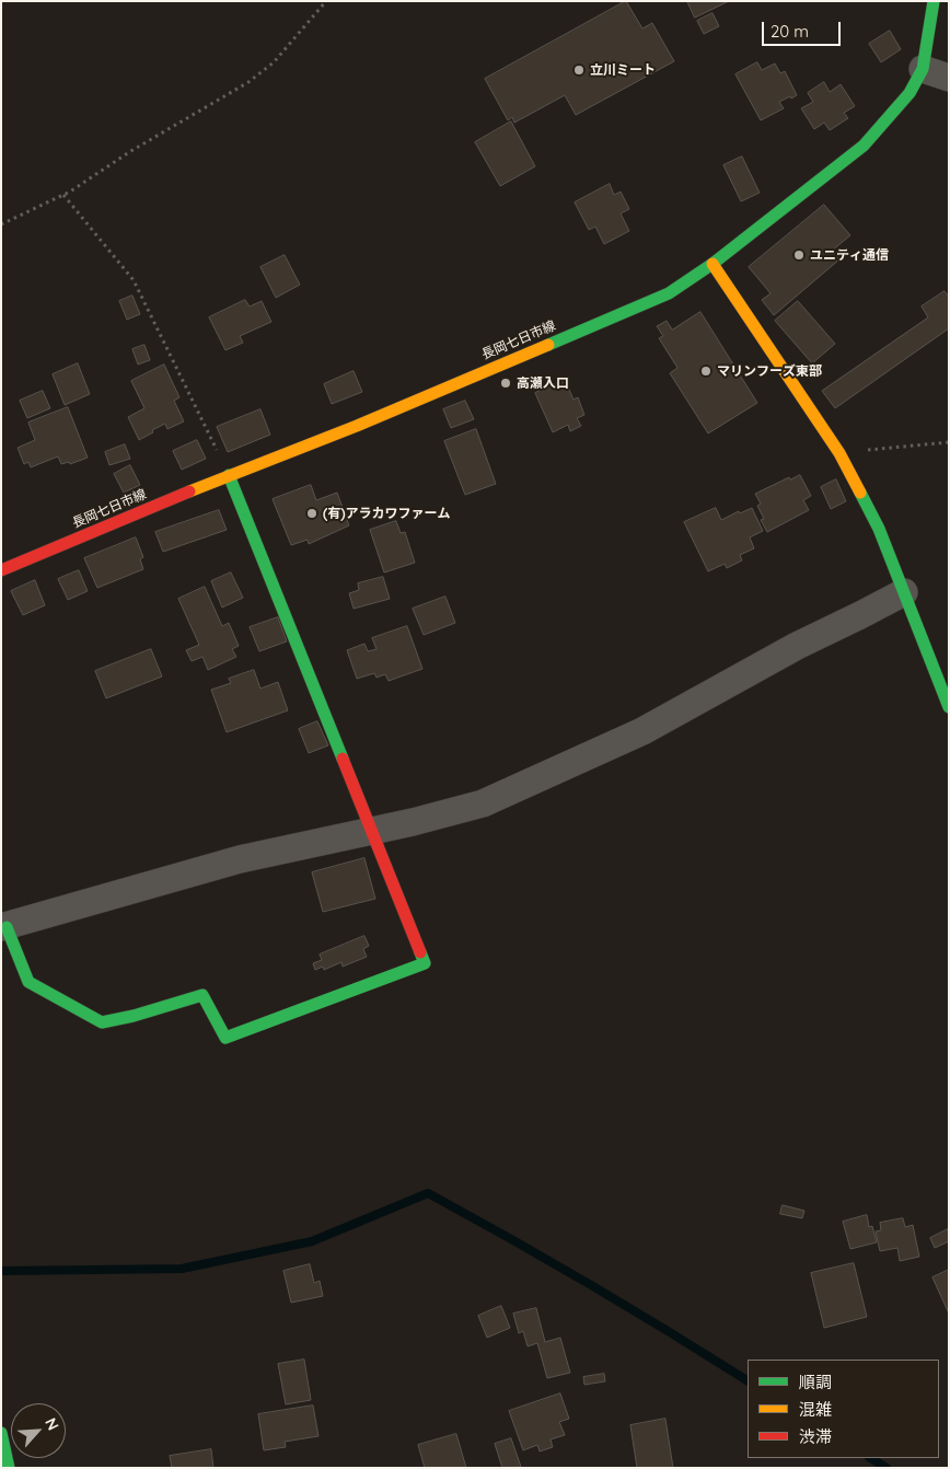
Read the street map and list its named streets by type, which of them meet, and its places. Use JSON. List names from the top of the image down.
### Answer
{
  "streets": {
    "street": ["長岡七日市線"]
  },
  "places": [
    "立川ミート",
    "ユニティ通信",
    "マリンフーズ東部",
    "高瀬入口",
    "(有)アラカワファーム"
  ],
  "legend": ["順調", "混雑", "渋滞"],
  "scale_bar": "20 m",
  "north": "top right"
}
